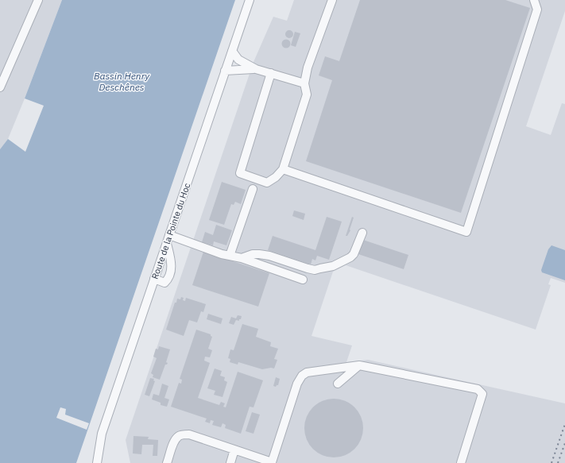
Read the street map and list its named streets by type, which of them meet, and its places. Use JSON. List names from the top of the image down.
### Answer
{
  "streets": {
    "street": ["Route de la Pointe du Hoc"]
  },
  "water": ["Bassin Henry Deschênes"]
}
